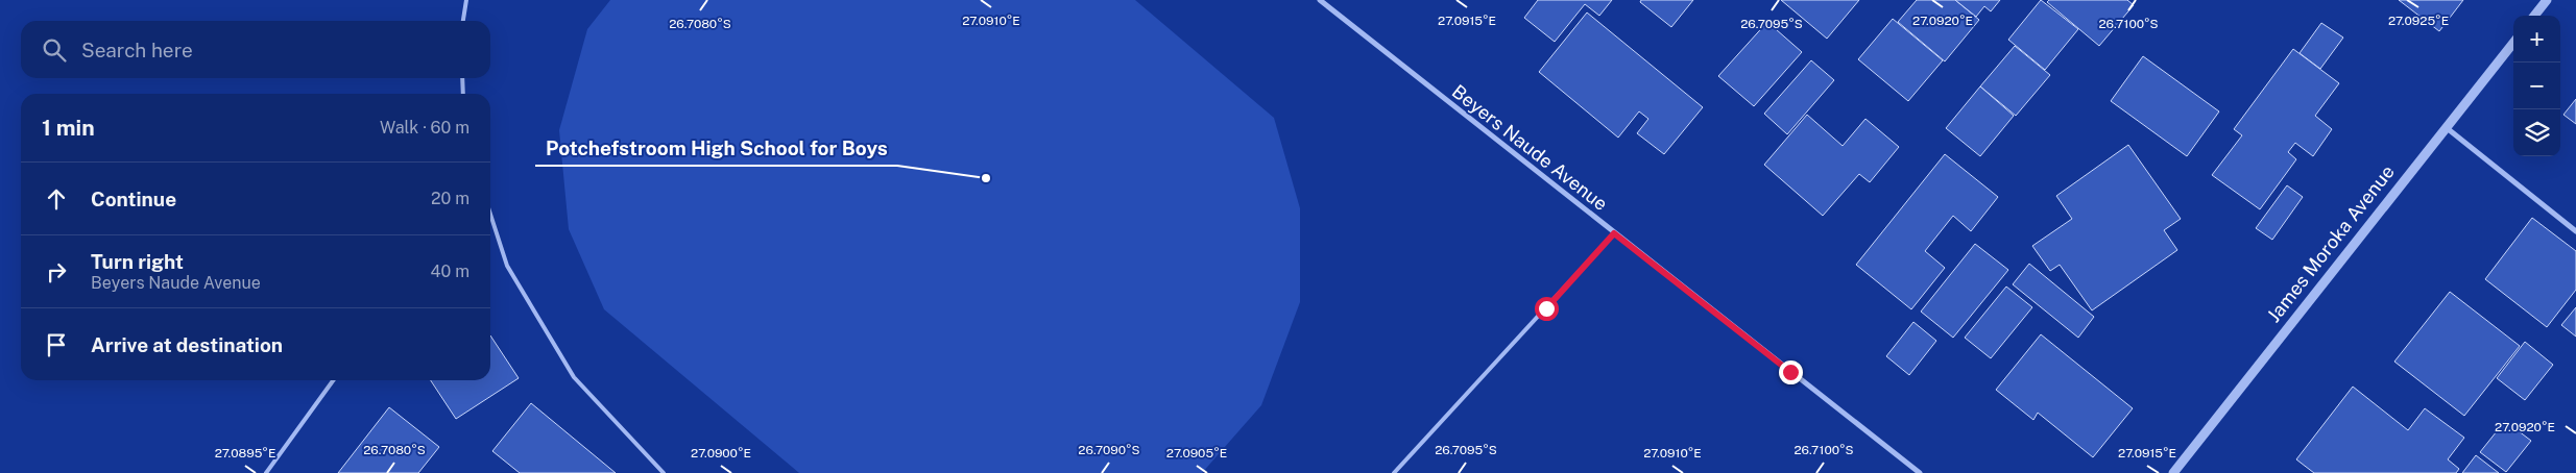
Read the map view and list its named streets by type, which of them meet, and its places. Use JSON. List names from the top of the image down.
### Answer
{
  "streets": {
    "street": ["Beyers Naude Avenue", "James Moroka Avenue"]
  },
  "places": ["Potchefstroom High School for Boys"],
  "page": {
    "map_buttons": ["+", "−"],
    "search": "Search here",
    "heading": ["1 min", "Walk · 60 m"],
    "list": [
      ["Continue", "20 m"],
      ["Turn right", "Beyers Naude Avenue", "40 m"],
      "Arrive at destination"
    ]
  },
  "coordinates": [
    "27.0910°E",
    "27.0915°E",
    "27.0920°E",
    "27.0925°E",
    "26.7080°S",
    "26.7095°S",
    "26.7100°S",
    "26.7090°S",
    "27.0895°E",
    "27.0900°E",
    "27.0905°E"
  ]
}
